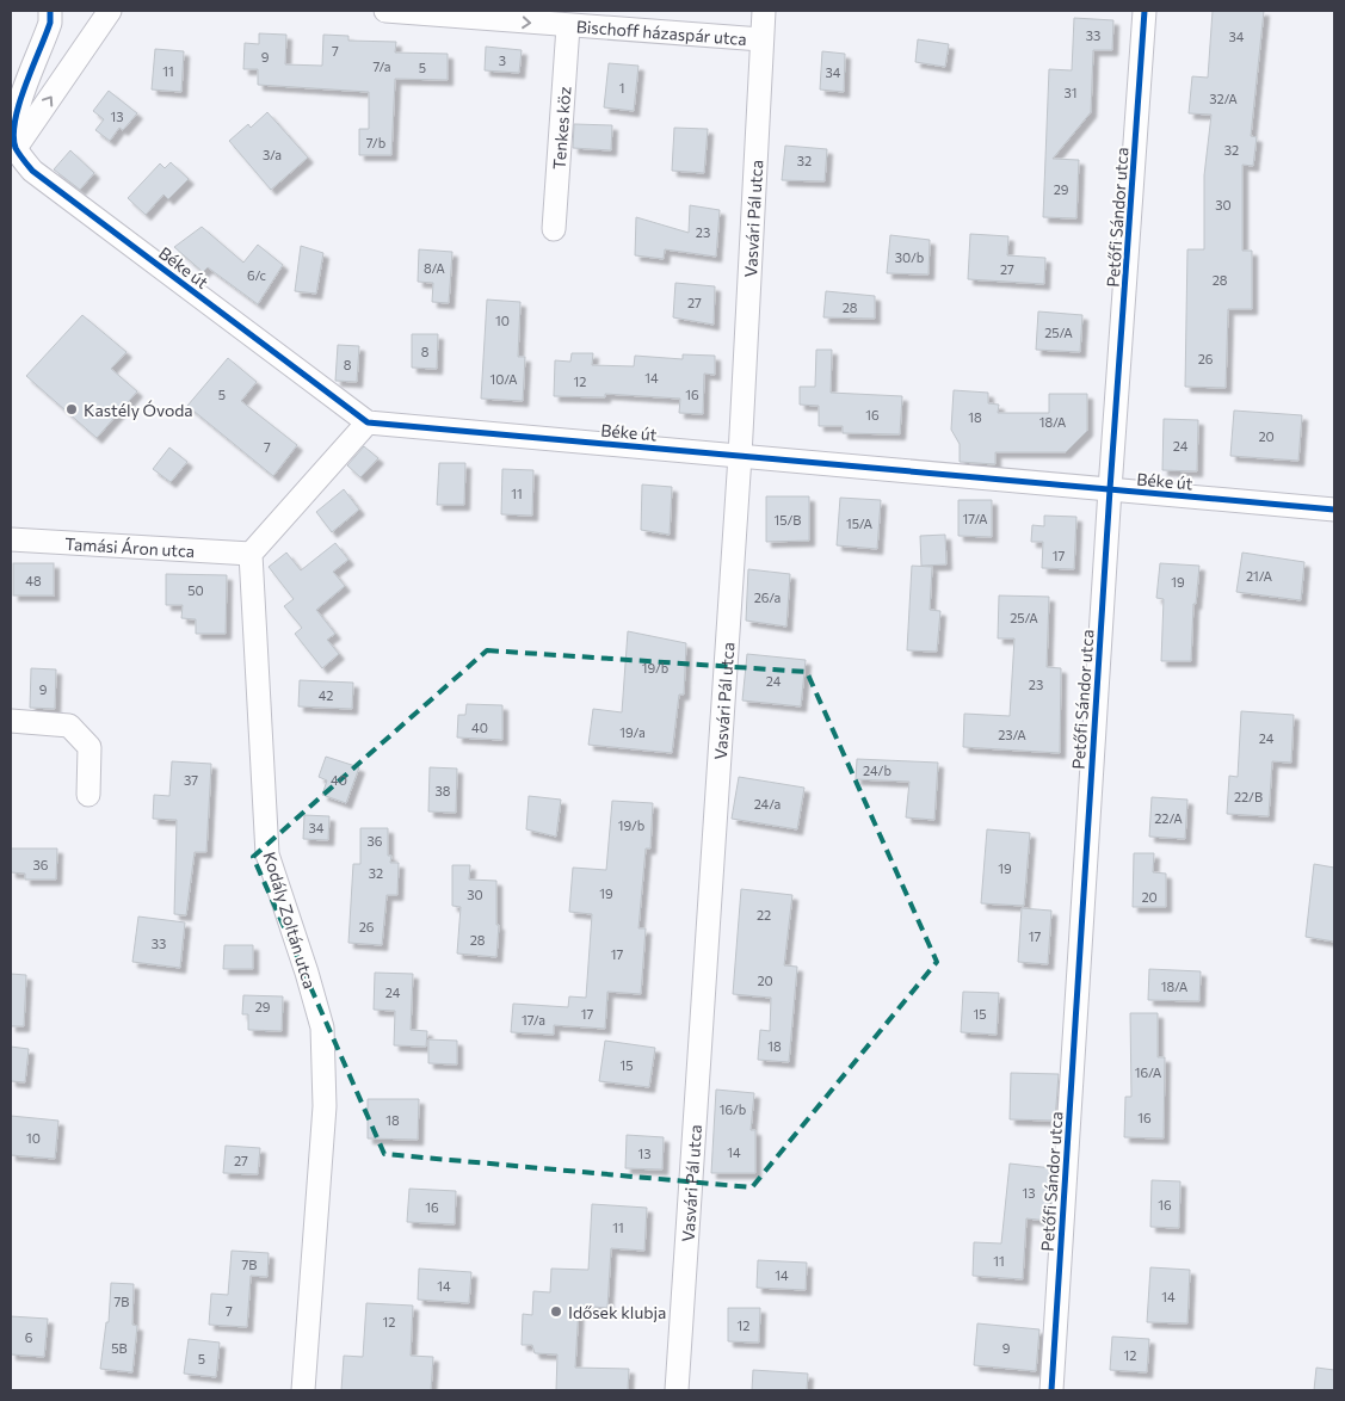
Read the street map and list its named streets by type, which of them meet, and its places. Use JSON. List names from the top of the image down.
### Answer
{
  "streets": {
    "street": [
      "Bischoff házaspár utca",
      "Tenkes köz",
      "Petőfi Sándor utca",
      "Vasvári Pál utca",
      "Béke út",
      "Tamási Áron utca",
      "Kodály Zoltán utca"
    ]
  },
  "crossings": [
    ["Bischoff házaspár utca", "Tenkes köz"],
    ["Bischoff házaspár utca", "Vasvári Pál utca"],
    ["Petőfi Sándor utca", "Béke út"],
    ["Vasvári Pál utca", "Béke út"],
    ["Tamási Áron utca", "Kodály Zoltán utca"]
  ],
  "one_way": ["Bischoff házaspár utca"],
  "places": ["Kastély Óvoda", "Idősek klubja"],
  "house_numbers": [
    "33",
    "34",
    "7",
    "9",
    "3",
    "7/a",
    "5",
    "11",
    "34",
    "1",
    "31",
    "32/A",
    "13",
    "7/b",
    "32",
    "3/a",
    "32",
    "29",
    "30",
    "23",
    "30/b",
    "8/A",
    "27",
    "6/c",
    "28",
    "27",
    "28",
    "10",
    "25/A",
    "8",
    "26",
    "8",
    "14",
    "10/A",
    "12",
    "5",
    "16",
    "16",
    "18",
    "18/A",
    "20",
    "24",
    "7",
    "11",
    "17/A",
    "15/B",
    "15/A",
    "17",
    "21/A",
    "48",
    "19",
    "50",
    "26/a",
    "25/A",
    "19/b",
    "24",
    "23",
    "9",
    "42",
    "40",
    "19/a",
    "23/A",
    "24",
    "24/b",
    "37",
    "40",
    "38",
    "22/B",
    "24/a",
    "22/A",
    "19/b",
    "34",
    "36",
    "36",
    "19",
    "32",
    "19",
    "30",
    "20",
    "22",
    "26",
    "17",
    "28",
    "33",
    "17",
    "20",
    "18/A",
    "24",
    "29",
    "17",
    "15",
    "17/a",
    "18",
    "15",
    "16/A",
    "16/b",
    "16",
    "18",
    "10",
    "14",
    "13",
    "27",
    "13",
    "16",
    "16",
    "11",
    "11",
    "7B",
    "14",
    "14",
    "14",
    "7B",
    "7",
    "12",
    "12",
    "6",
    "5B",
    "9",
    "12",
    "5"
  ]
}
